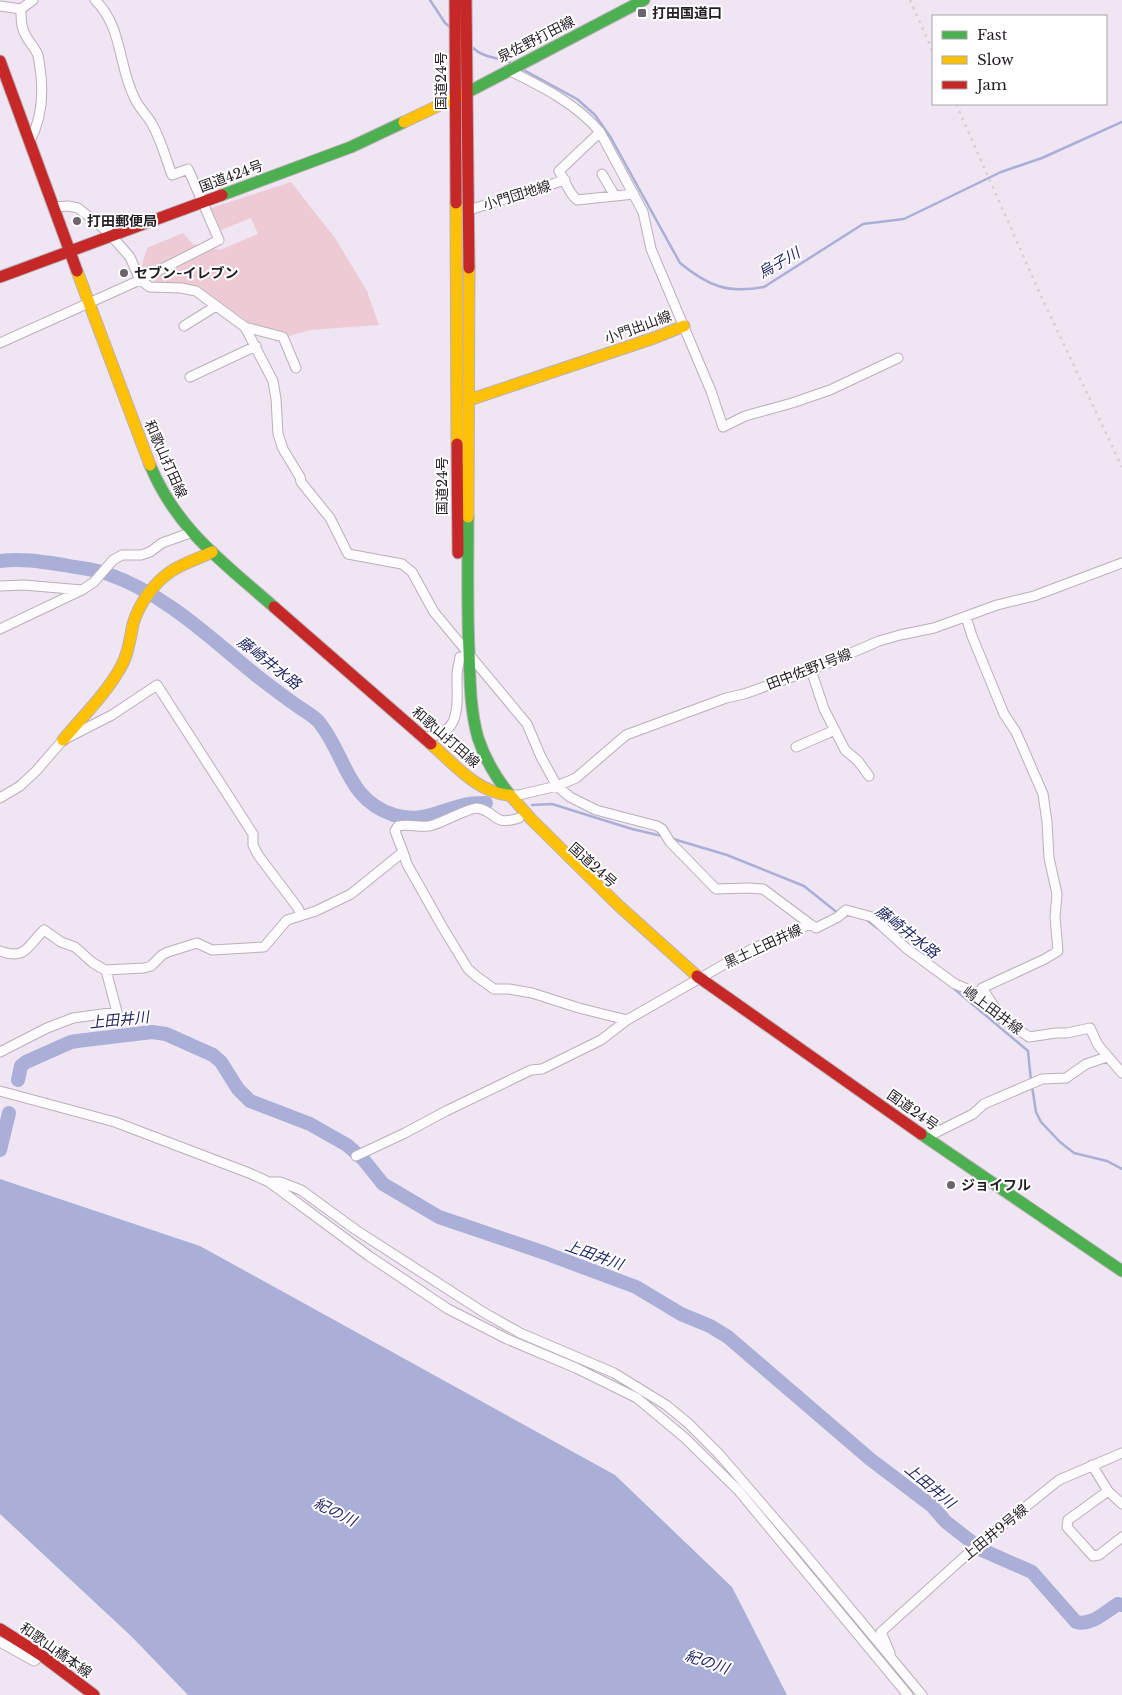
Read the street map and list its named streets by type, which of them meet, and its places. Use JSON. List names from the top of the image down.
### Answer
{
  "streets": {
    "main road": [
      "泉佐野打田線",
      "国道24号",
      "国道424号",
      "小門出山線",
      "和歌山打田線",
      "和歌山橋本線"
    ],
    "street": [
      "小門団地線",
      "田中佐野1号線",
      "黒土上田井線",
      "嶋上田井線",
      "上田井9号線"
    ]
  },
  "crossings": [
    ["泉佐野打田線", "国道24号"],
    ["泉佐野打田線", "国道424号"],
    ["泉佐野打田線", "小門出山線"],
    ["国道24号", "国道424号"],
    ["国道24号", "小門団地線"],
    ["国道24号", "小門出山線"],
    ["国道24号", "和歌山打田線"],
    ["国道24号", "田中佐野1号線"],
    ["国道24号", "黒土上田井線"],
    ["国道424号", "和歌山打田線"],
    ["和歌山打田線", "田中佐野1号線"],
    ["田中佐野1号線", "黒土上田井線"],
    ["黒土上田井線", "嶋上田井線"]
  ],
  "water": [
    "烏子川",
    "藤崎井水路",
    "上田井川",
    "紀の川"
  ],
  "places": {
    "transit": ["打田国道口"],
    "other": ["打田郵便局", "セブン-イレブン", "ジョイフル"]
  },
  "legend": ["Fast", "Slow", "Jam"]
}
